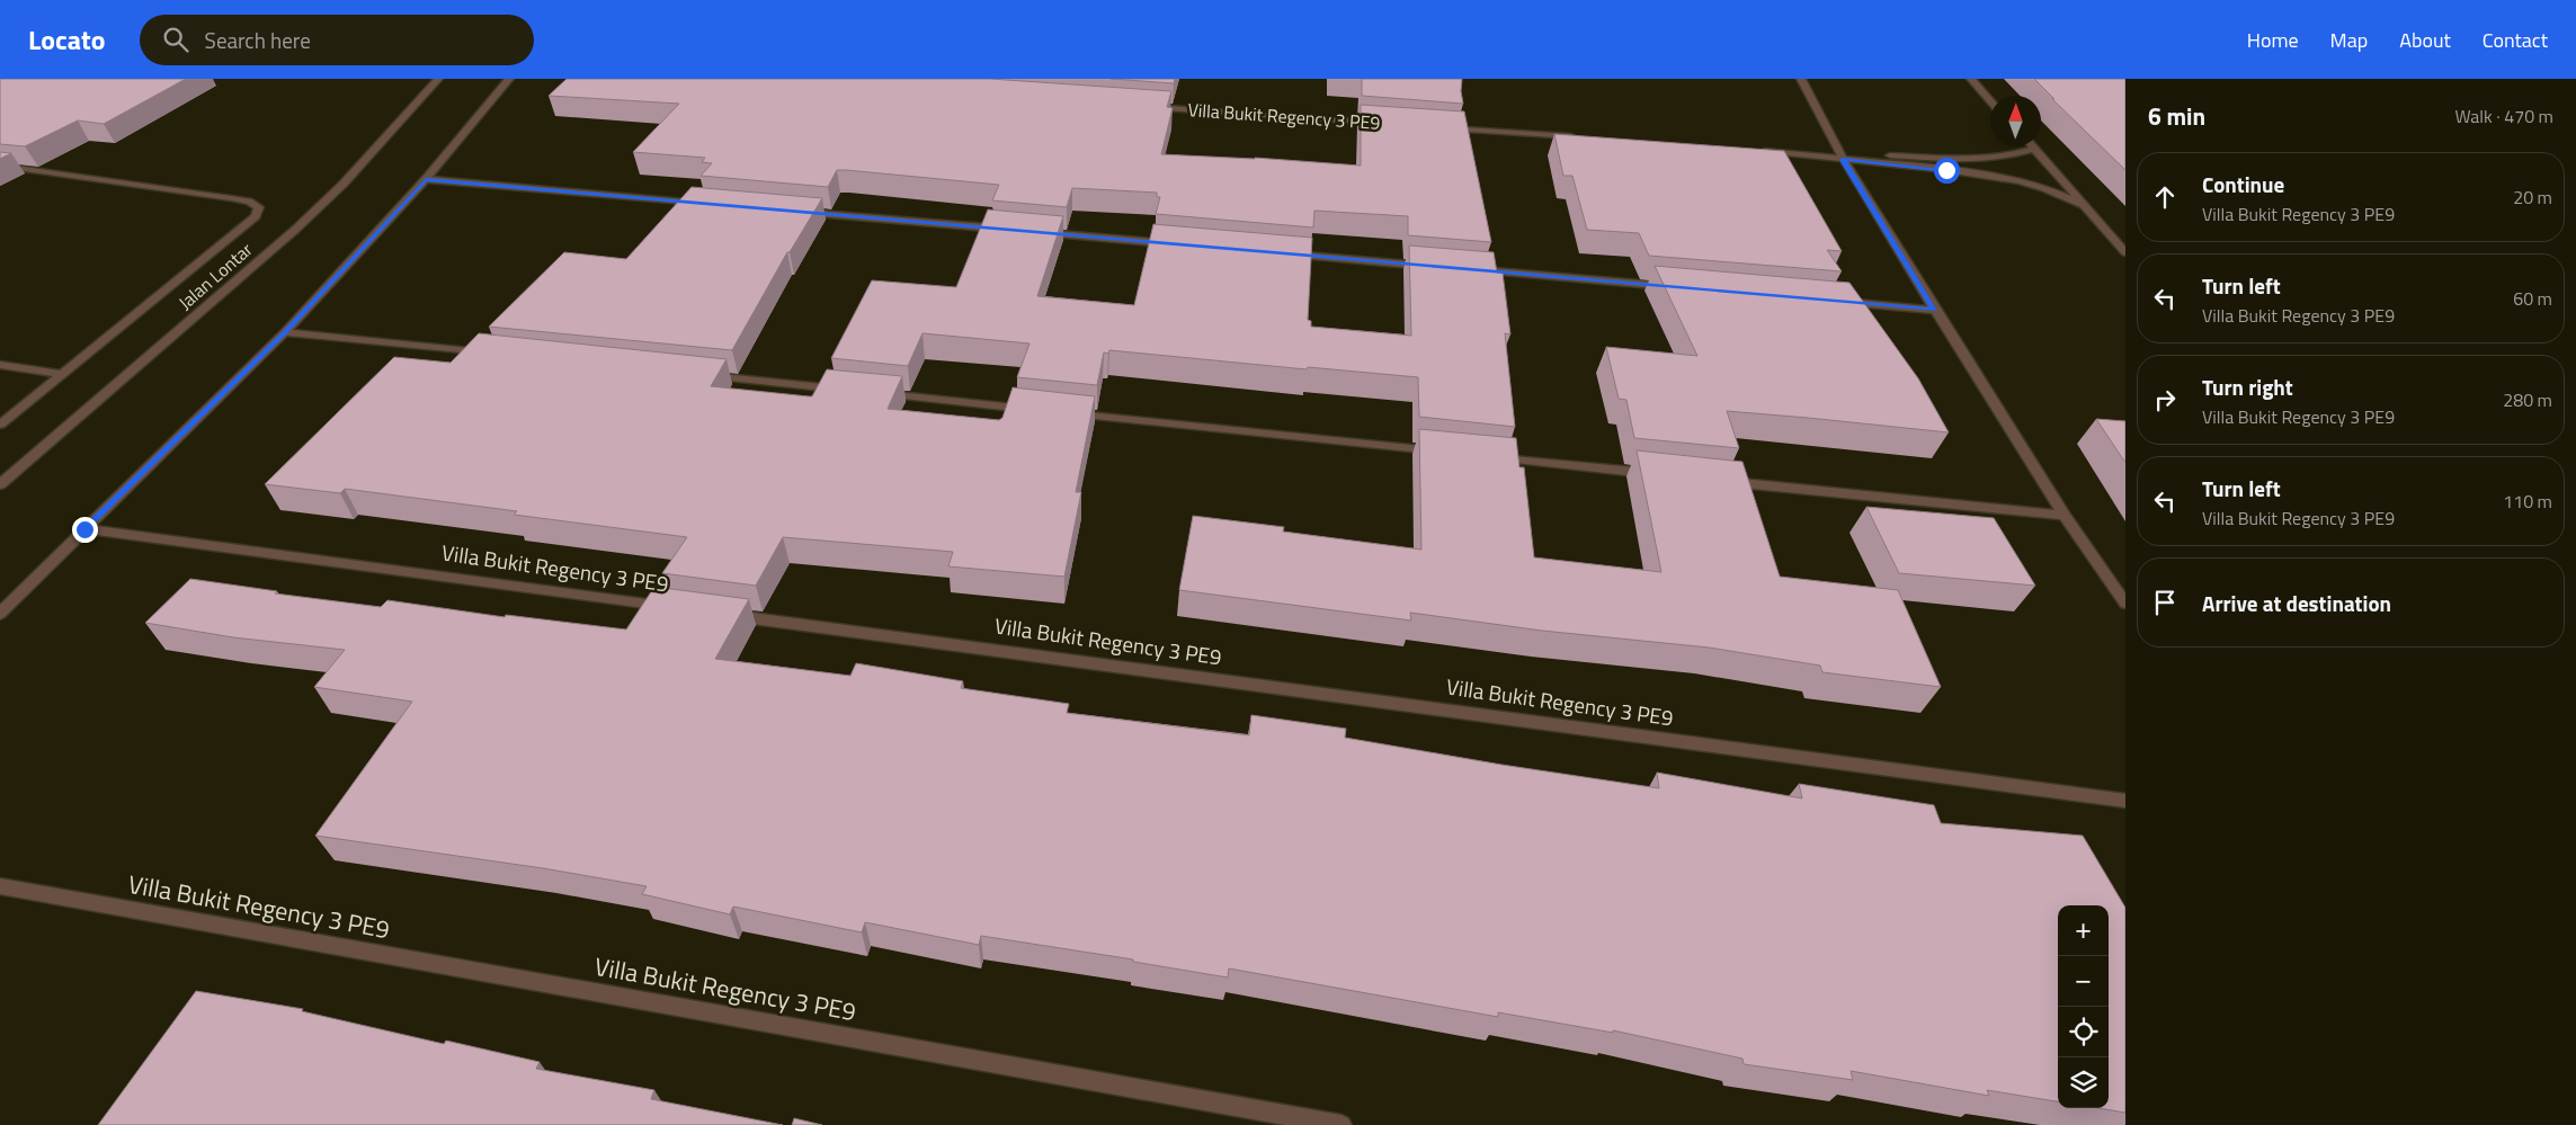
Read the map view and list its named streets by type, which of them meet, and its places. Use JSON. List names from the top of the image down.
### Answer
{
  "streets": {
    "street": ["Villa Bukit Regency 3 PE9", "Jalan Lontar"]
  },
  "north": "top",
  "page": {
    "header": "Locato",
    "search": "Search here",
    "nav": [
      "Home",
      "Map",
      "About",
      "Contact"
    ],
    "heading": ["6 min", "Walk · 470 m"],
    "list": [
      ["Continue", "Villa Bukit Regency 3 PE9", "20 m"],
      ["Turn left", "Villa Bukit Regency 3 PE9", "60 m"],
      ["Turn right", "Villa Bukit Regency 3 PE9", "280 m"],
      ["Turn left", "Villa Bukit Regency 3 PE9", "110 m"],
      "Arrive at destination"
    ],
    "map_buttons": ["+", "−"]
  }
}
